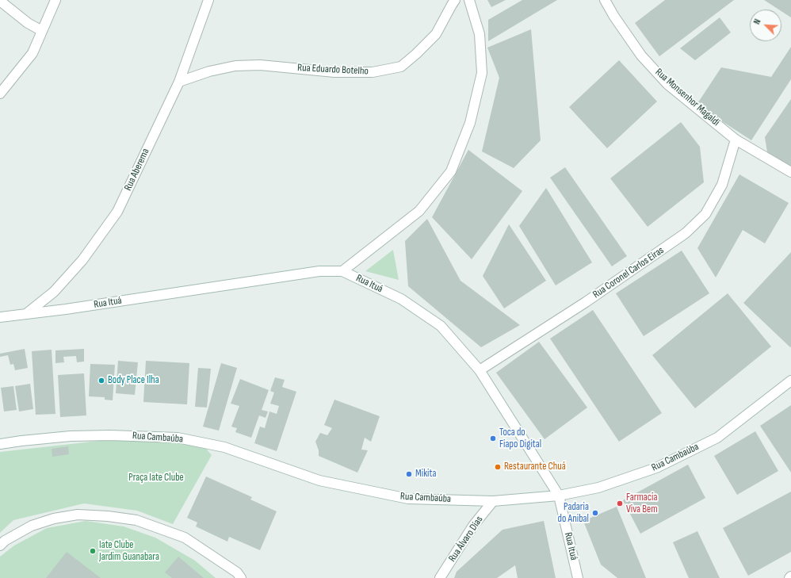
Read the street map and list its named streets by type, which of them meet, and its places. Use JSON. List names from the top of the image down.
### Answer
{
  "streets": {
    "street": [
      "Rua Eduardo Botelho",
      "Rua Monsenhor Magaldi",
      "Rua Aberema",
      "Rua Coronel Carlos Eiras",
      "Rua Ituá",
      "Rua Cambaúba",
      "Rua Álvaro Dias"
    ]
  },
  "crossings": [
    ["Rua Eduardo Botelho", "Rua Aberema"],
    ["Rua Monsenhor Magaldi", "Rua Coronel Carlos Eiras"],
    ["Rua Aberema", "Rua Ituá"],
    ["Rua Coronel Carlos Eiras", "Rua Ituá"],
    ["Rua Ituá", "Rua Cambaúba"],
    ["Rua Cambaúba", "Rua Álvaro Dias"]
  ],
  "parks": ["Praça Iate Clube"],
  "places": [
    "Body Place Ilha",
    "Toca do Fiapo Digital",
    "Restaurante Chuá",
    "Mikita",
    "Farmacia Viva Bem",
    "Padaria do Anibal",
    "Iate Clube Jardim Guanabara"
  ],
  "north": "top left"
}
